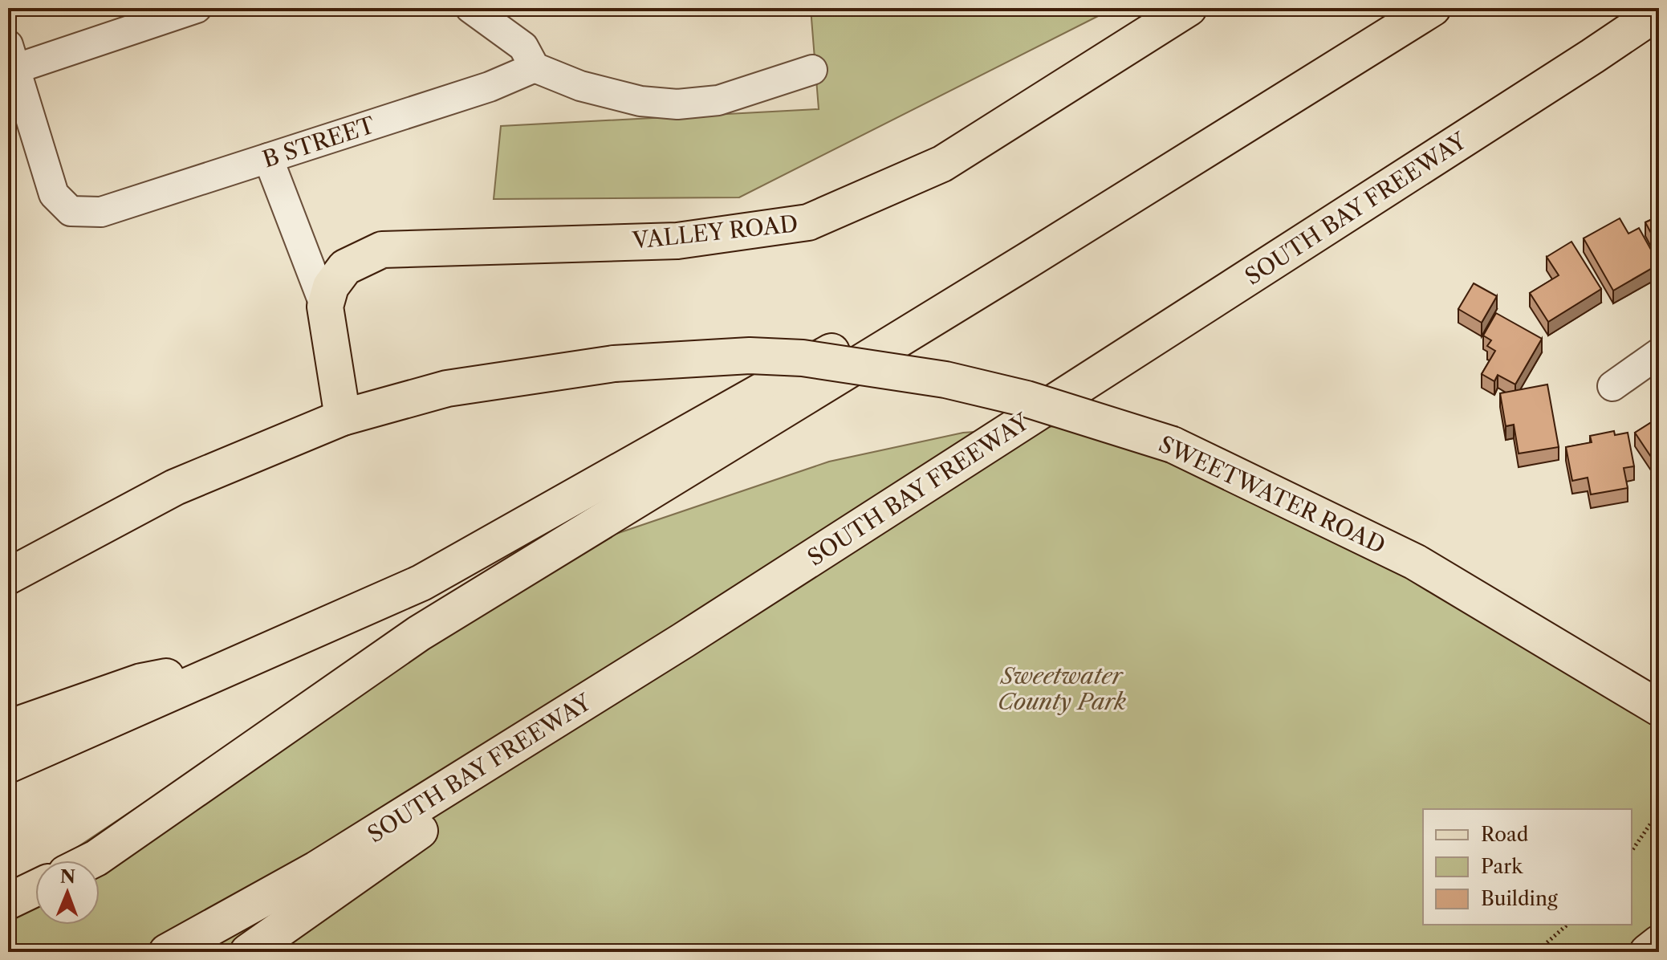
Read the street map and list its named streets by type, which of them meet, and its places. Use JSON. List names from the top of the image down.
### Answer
{
  "streets": {
    "main road": ["SOUTH BAY FREEWAY", "VALLEY ROAD", "SWEETWATER ROAD"],
    "street": ["B STREET"]
  },
  "parks": ["Sweetwater County Park"],
  "legend": ["Road", "Park", "Building"],
  "north": "top"
}
